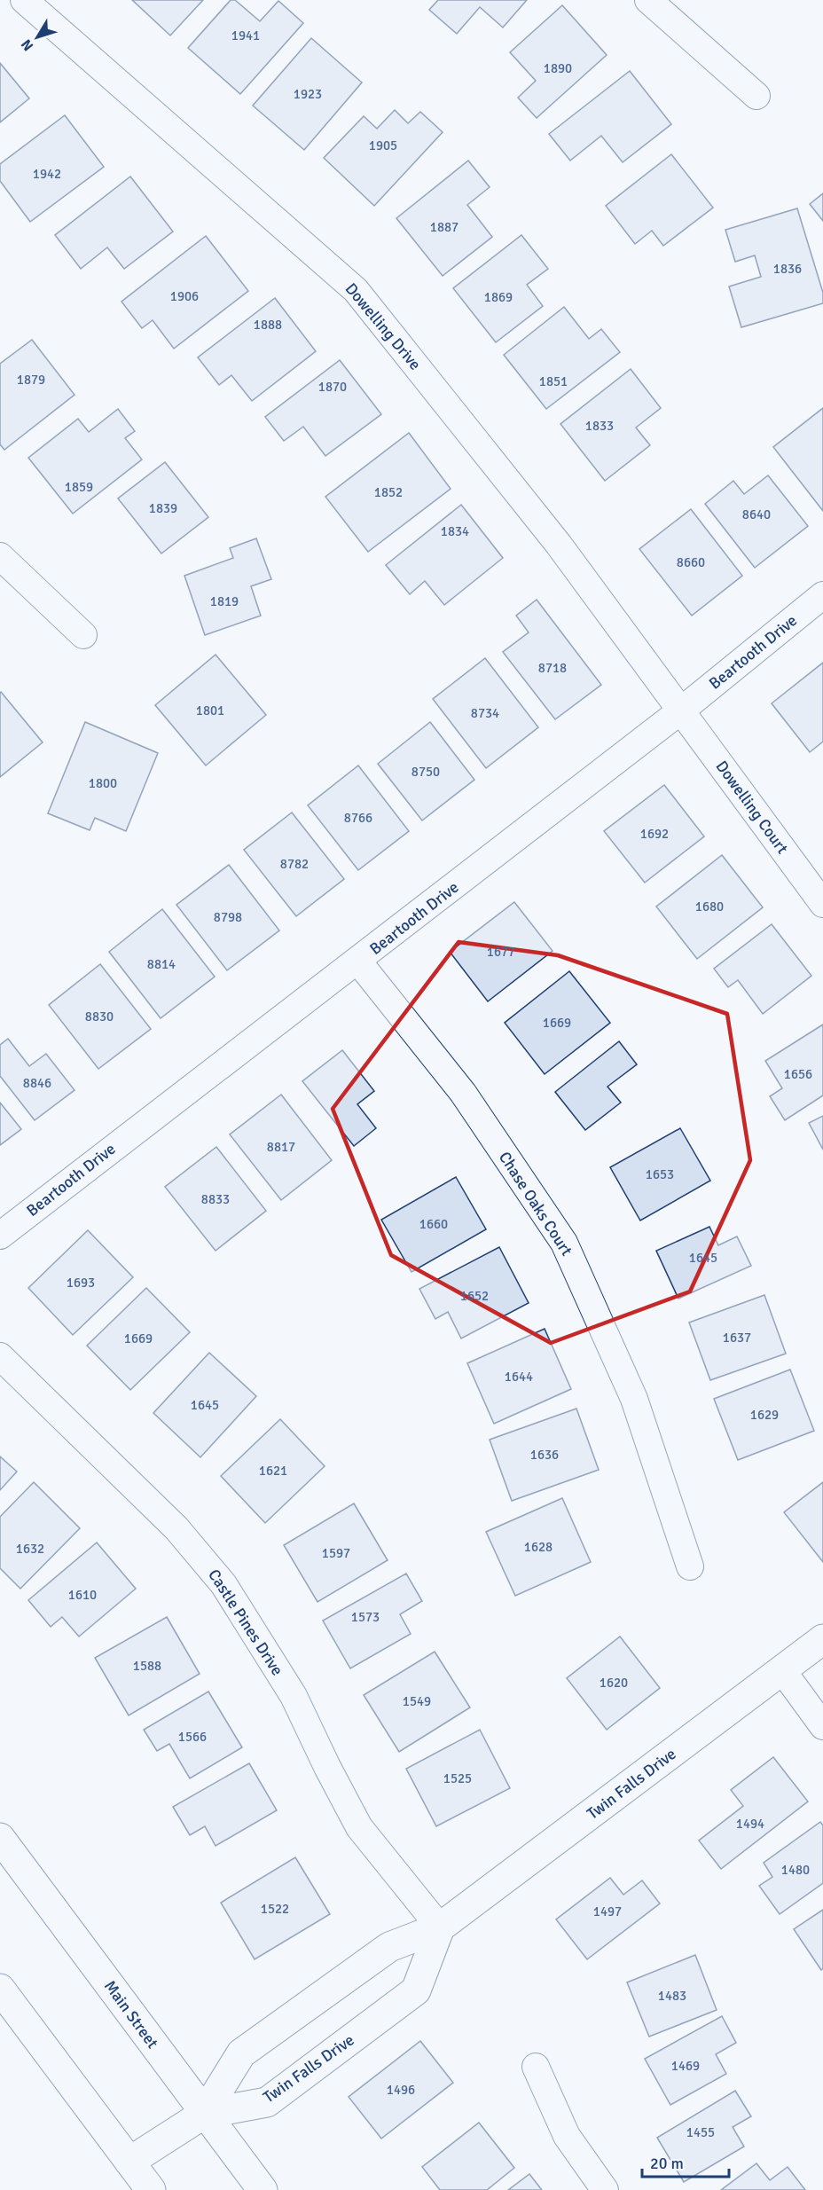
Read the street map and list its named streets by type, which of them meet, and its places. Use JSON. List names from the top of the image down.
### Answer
{
  "streets": {
    "street": [
      "Dowelling Drive",
      "Beartooth Drive",
      "Dowelling Court",
      "Chase Oaks Court",
      "Castle Pines Drive",
      "Twin Falls Drive",
      "Main Street"
    ]
  },
  "crossings": [
    ["Dowelling Drive", "Beartooth Drive"],
    ["Dowelling Drive", "Dowelling Court"],
    ["Beartooth Drive", "Dowelling Court"],
    ["Beartooth Drive", "Chase Oaks Court"],
    ["Castle Pines Drive", "Twin Falls Drive"],
    ["Twin Falls Drive", "Main Street"]
  ],
  "house_numbers": [
    "1941",
    "1890",
    "1923",
    "1905",
    "1942",
    "1887",
    "1836",
    "1906",
    "1869",
    "1888",
    "1879",
    "1851",
    "1870",
    "1833",
    "1859",
    "1852",
    "1839",
    "8640",
    "1834",
    "8660",
    "1819",
    "8718",
    "1801",
    "8734",
    "8750",
    "1800",
    "8766",
    "1692",
    "8782",
    "1680",
    "8798",
    "1677",
    "8814",
    "8830",
    "1669",
    "1656",
    "8846",
    "8817",
    "1653",
    "8833",
    "1660",
    "1645",
    "1693",
    "1652",
    "1637",
    "1669",
    "1644",
    "1645",
    "1629",
    "1636",
    "1621",
    "1628",
    "1632",
    "1597",
    "1610",
    "1573",
    "1588",
    "1620",
    "1549",
    "1566",
    "1525",
    "1494",
    "1480",
    "1522",
    "1497",
    "1483",
    "1469",
    "1496",
    "1455"
  ],
  "scale_bar": "20 m",
  "north": "bottom left"
}
